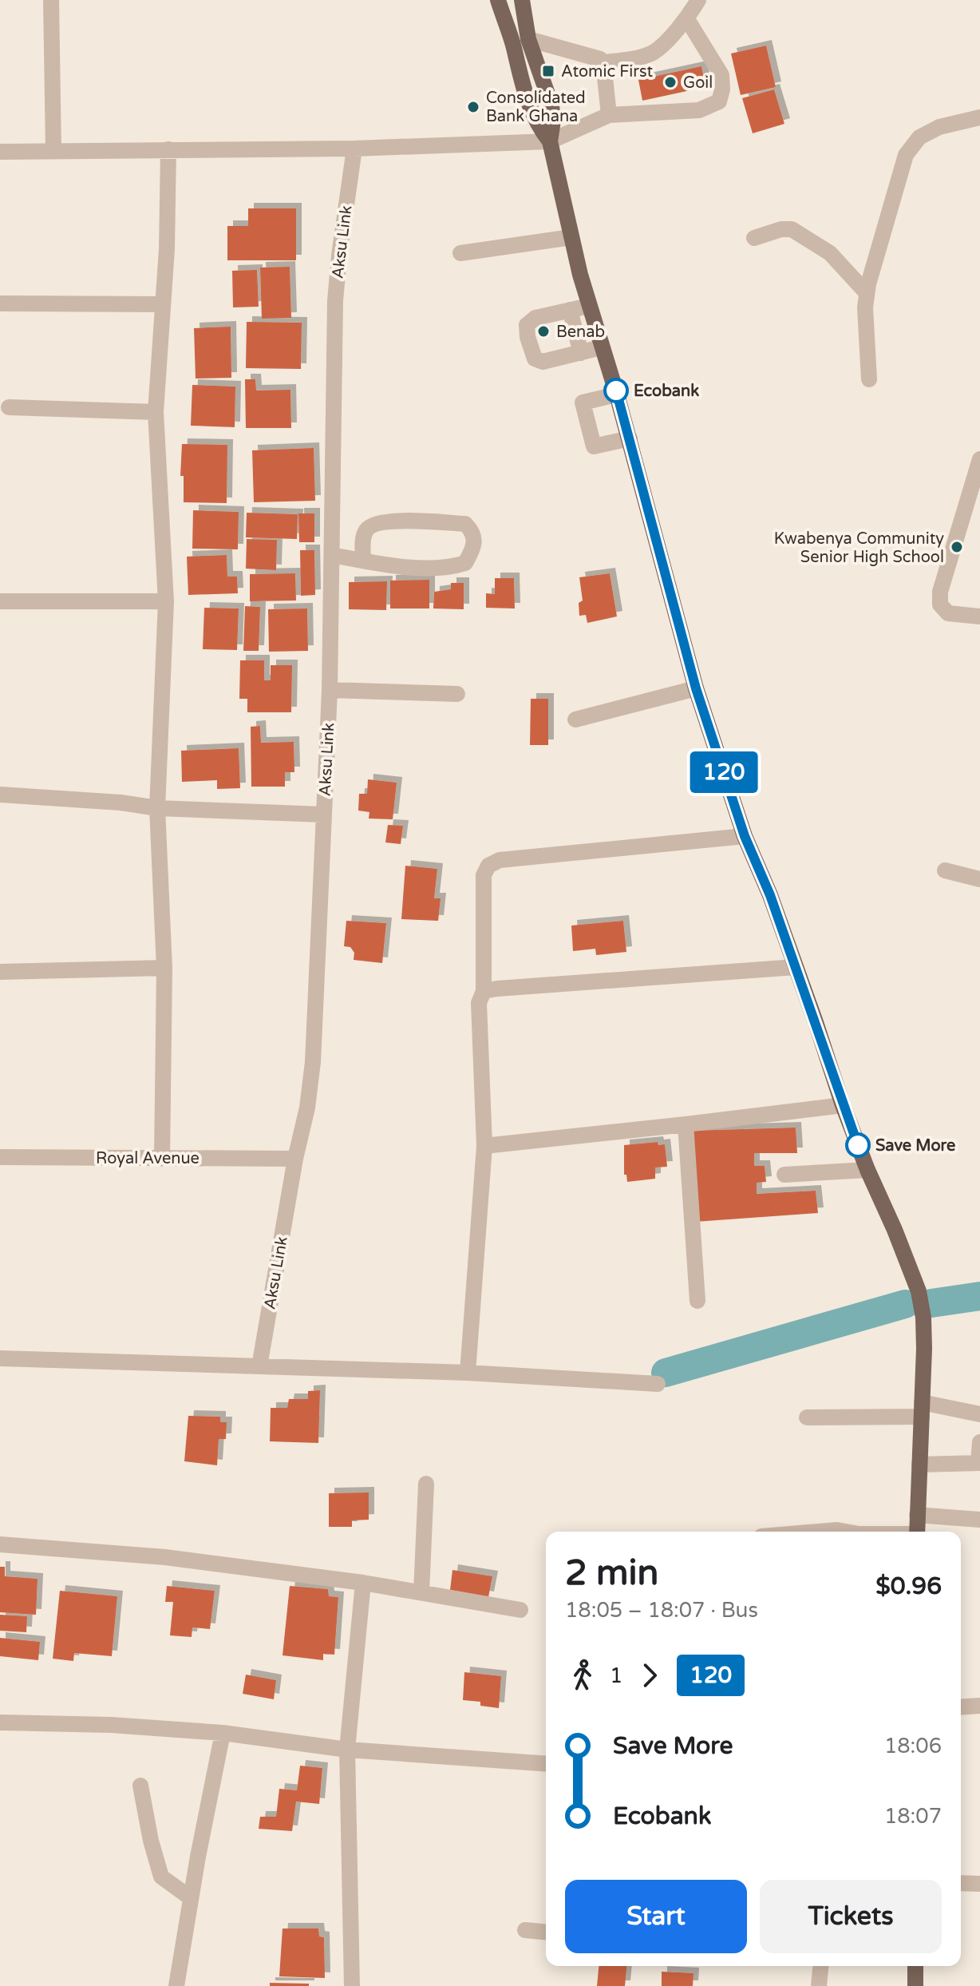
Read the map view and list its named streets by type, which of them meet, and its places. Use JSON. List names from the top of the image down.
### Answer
{
  "streets": {
    "street": ["Aksu Link", "Royal Avenue"]
  },
  "crossings": [
    ["Aksu Link", "Royal Avenue"]
  ],
  "places": {
    "transit": ["Atomic First"],
    "other": [
      "Goil",
      "Consolidated Bank Ghana",
      "Benab",
      "Ecobank",
      "Kwabenya Community Senior High School",
      "Save More"
    ]
  },
  "lines": ["bus line 120"],
  "page": {
    "on_map": "120",
    "heading": ["2 min", "18:05 – 18:07 · Bus", "$0.96"],
    "legs": ["1", "120"],
    "list": [
      {
        "name": "Save More",
        "value": "18:06"
      },
      {
        "name": "Ecobank",
        "value": "18:07"
      }
    ],
    "buttons": ["Start", "Tickets"]
  }
}
